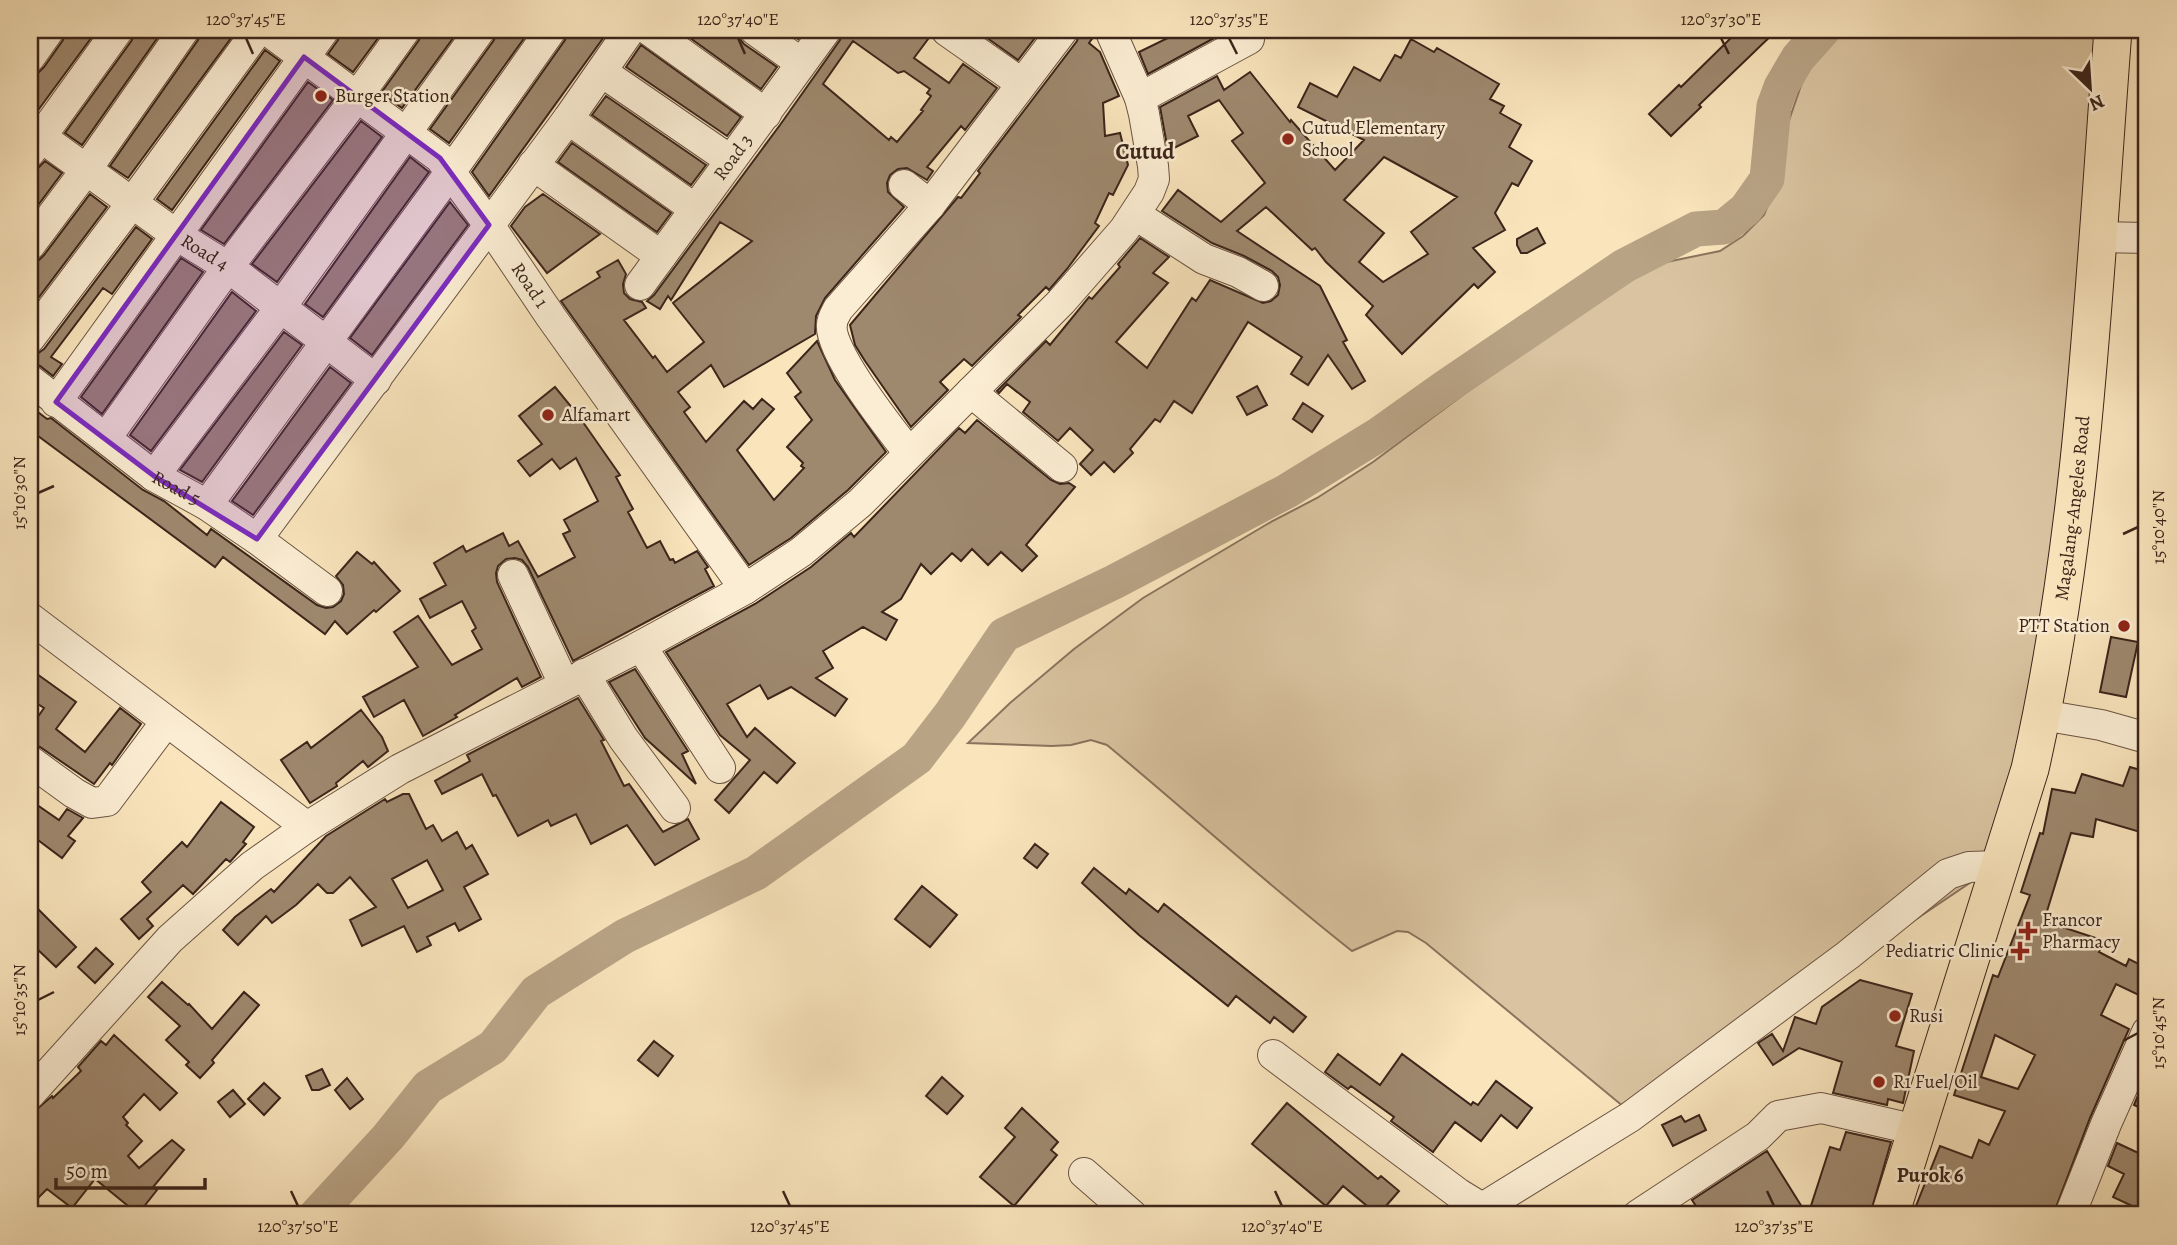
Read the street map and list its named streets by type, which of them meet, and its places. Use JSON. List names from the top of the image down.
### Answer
{
  "streets": {
    "main road": ["Magalang-Angeles Road"],
    "street": [
      "Road 3",
      "Road 4",
      "Road 1",
      "Road 5"
    ]
  },
  "districts": ["Cutud", "Purok 6"],
  "places": {
    "other": [
      "Burger Station",
      "Cutud Elementary School",
      "Alfamart",
      "PTT Station",
      "Rusi",
      "R1 Fuel/Oil"
    ],
    "health": ["Francor Pharmacy", "Pediatric Clinic"]
  },
  "scale_bar": "50 m",
  "north": "bottom right",
  "coordinates": [
    "120°37'45\"E",
    "120°37'40\"E",
    "120°37'35\"E",
    "120°37'30\"E",
    "15°10'30\"N",
    "15°10'40\"N",
    "15°10'35\"N",
    "15°10'45\"N",
    "120°37'50\"E"
  ]
}
